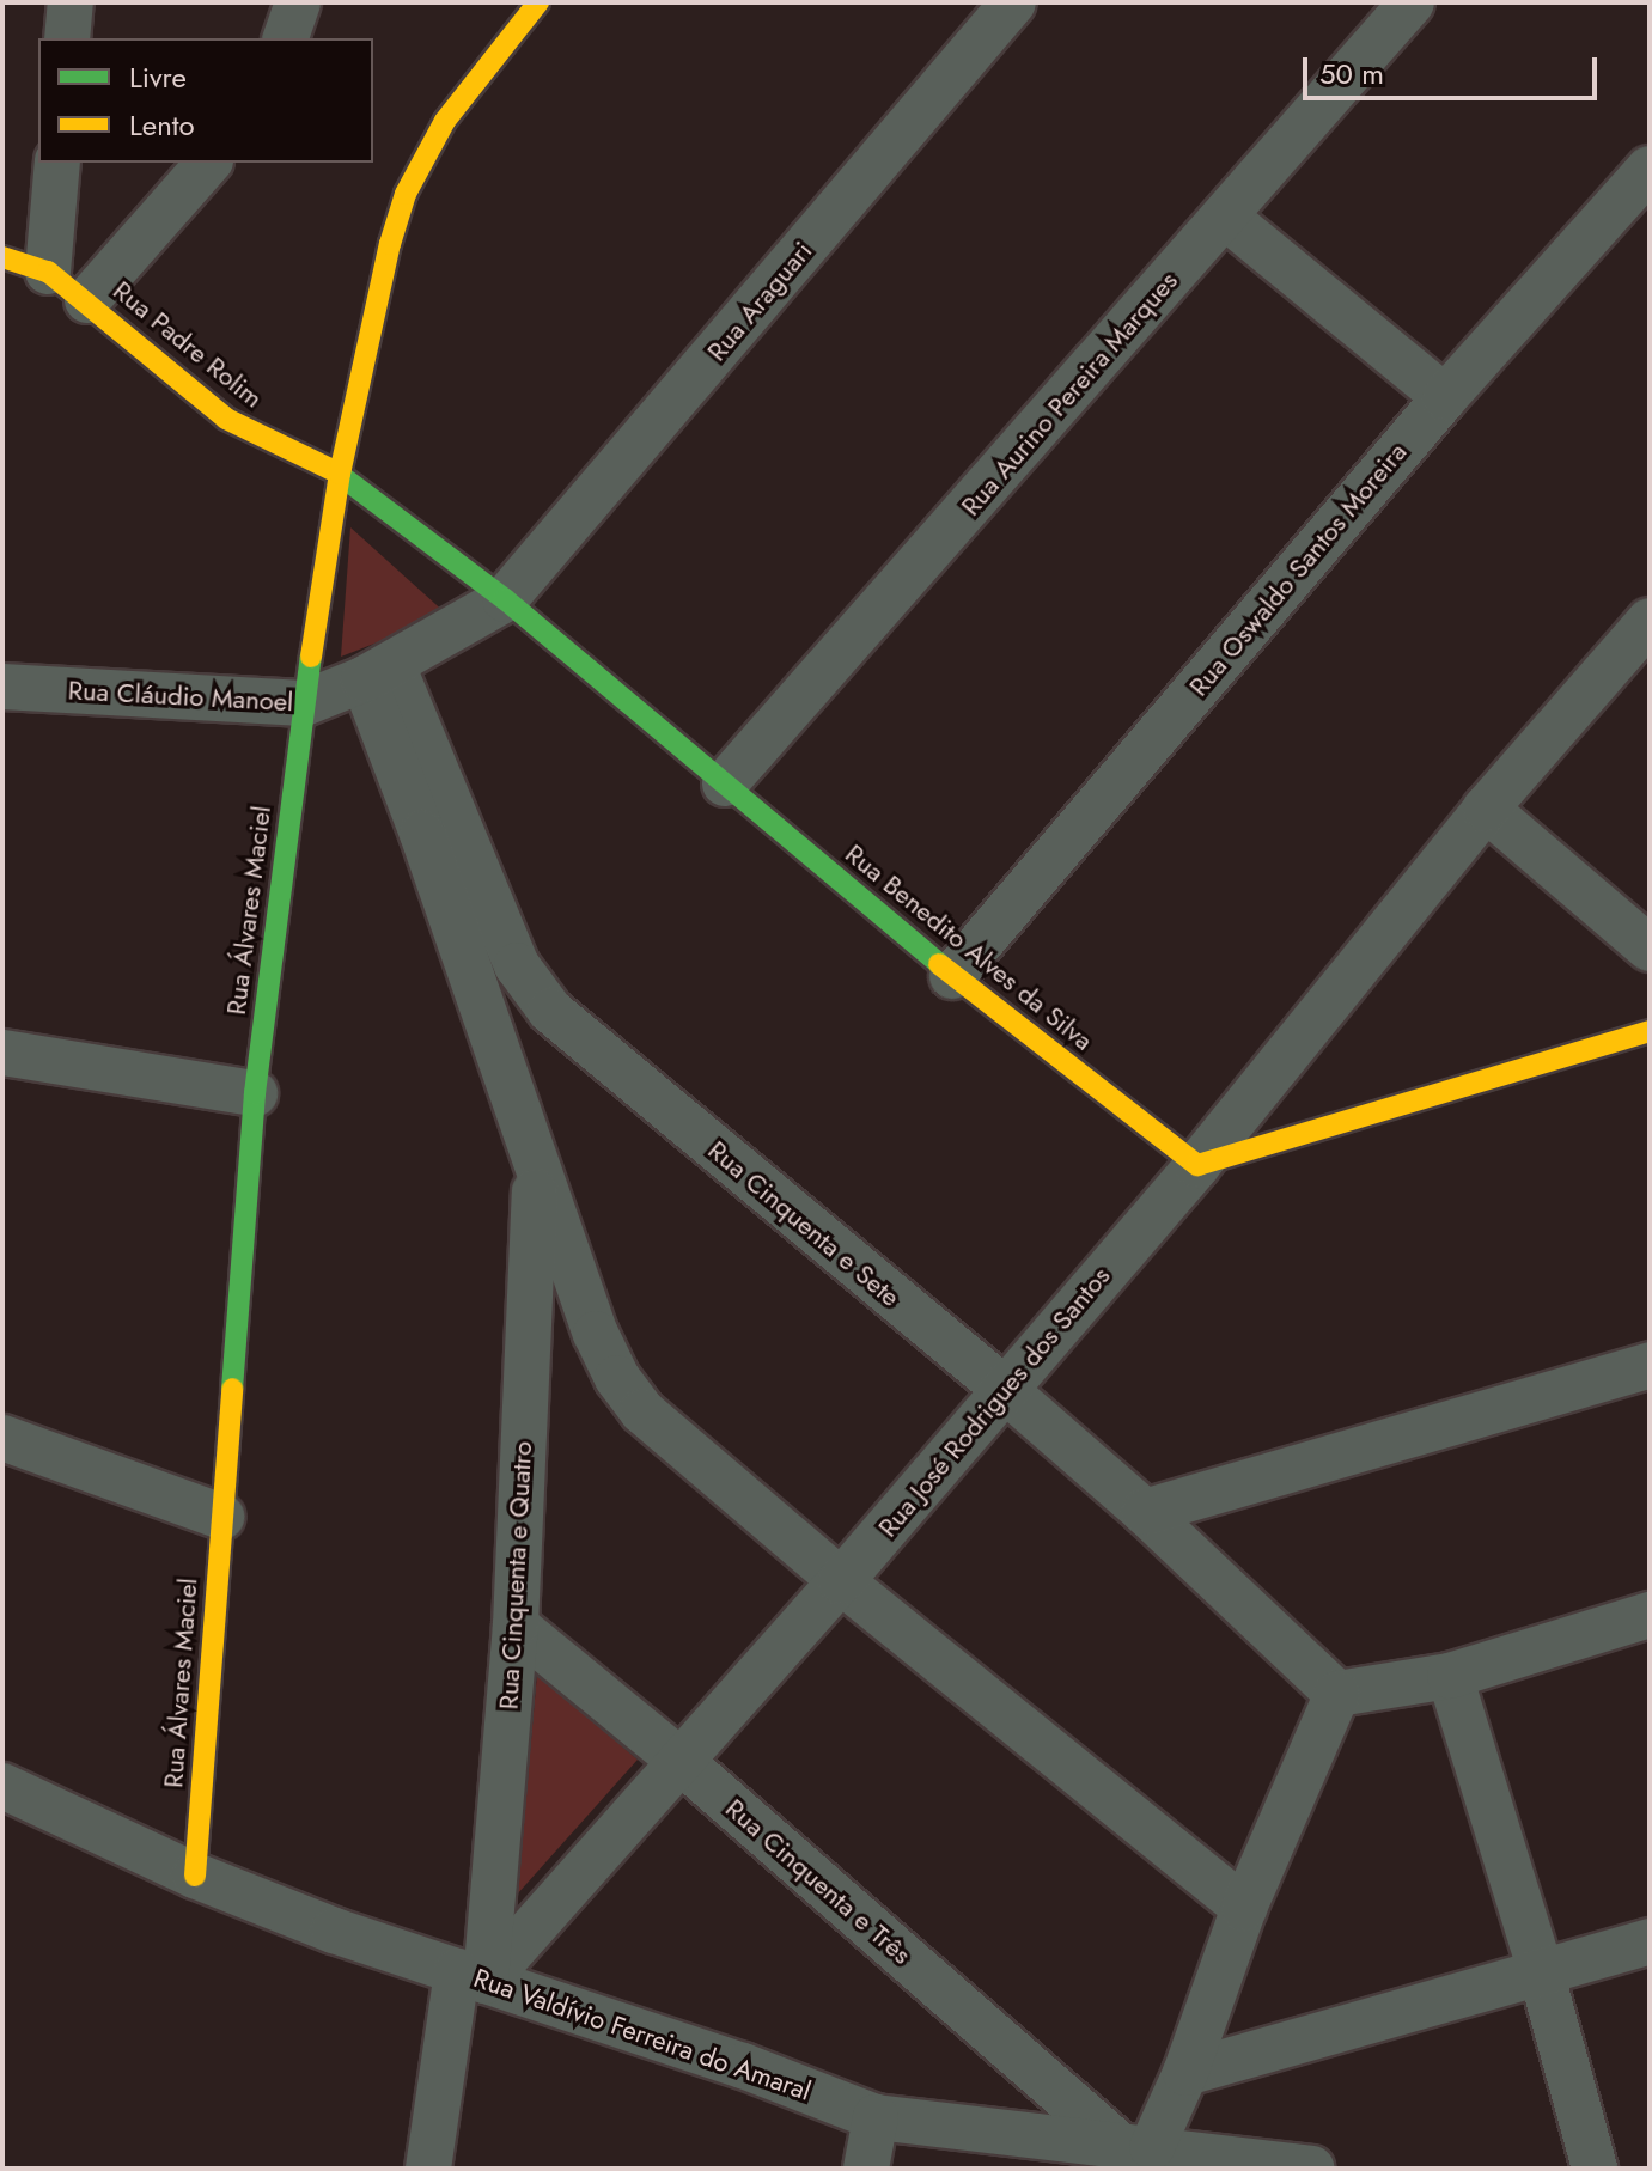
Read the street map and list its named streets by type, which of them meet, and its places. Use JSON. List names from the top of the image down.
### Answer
{
  "streets": {
    "street": [
      "Rua Araguari",
      "Rua Padre Rolim",
      "Rua Aurino Pereira Marques",
      "Rua Oswaldo Santos Moreira",
      "Rua Cláudio Manoel",
      "Rua Álvares Maciel",
      "Rua Benedito Alves da Silva",
      "Rua Cinquenta e Sete",
      "Rua José Rodrigues dos Santos",
      "Rua Cinquenta e Quatro",
      "Rua Cinquenta e Três",
      "Rua Valdívio Ferreira do Amaral"
    ]
  },
  "crossings": [
    ["Rua Araguari", "Rua Cláudio Manoel"],
    ["Rua Araguari", "Rua Benedito Alves da Silva"],
    ["Rua Padre Rolim", "Rua Álvares Maciel"],
    ["Rua Padre Rolim", "Rua Benedito Alves da Silva"],
    ["Rua Aurino Pereira Marques", "Rua Benedito Alves da Silva"],
    ["Rua Oswaldo Santos Moreira", "Rua Benedito Alves da Silva"],
    ["Rua Cláudio Manoel", "Rua Álvares Maciel"],
    ["Rua Cláudio Manoel", "Rua Benedito Alves da Silva"],
    ["Rua Cláudio Manoel", "Rua Cinquenta e Sete"],
    ["Rua Álvares Maciel", "Rua Benedito Alves da Silva"],
    ["Rua Álvares Maciel", "Rua Valdívio Ferreira do Amaral"],
    ["Rua Benedito Alves da Silva", "Rua José Rodrigues dos Santos"],
    ["Rua Cinquenta e Sete", "Rua José Rodrigues dos Santos"],
    ["Rua José Rodrigues dos Santos", "Rua Cinquenta e Quatro"],
    ["Rua José Rodrigues dos Santos", "Rua Cinquenta e Três"],
    ["Rua José Rodrigues dos Santos", "Rua Valdívio Ferreira do Amaral"],
    ["Rua Cinquenta e Quatro", "Rua Cinquenta e Três"],
    ["Rua Cinquenta e Quatro", "Rua Valdívio Ferreira do Amaral"],
    ["Rua Cinquenta e Três", "Rua Valdívio Ferreira do Amaral"]
  ],
  "legend": ["Livre", "Lento"],
  "scale_bar": "50 m"
}
